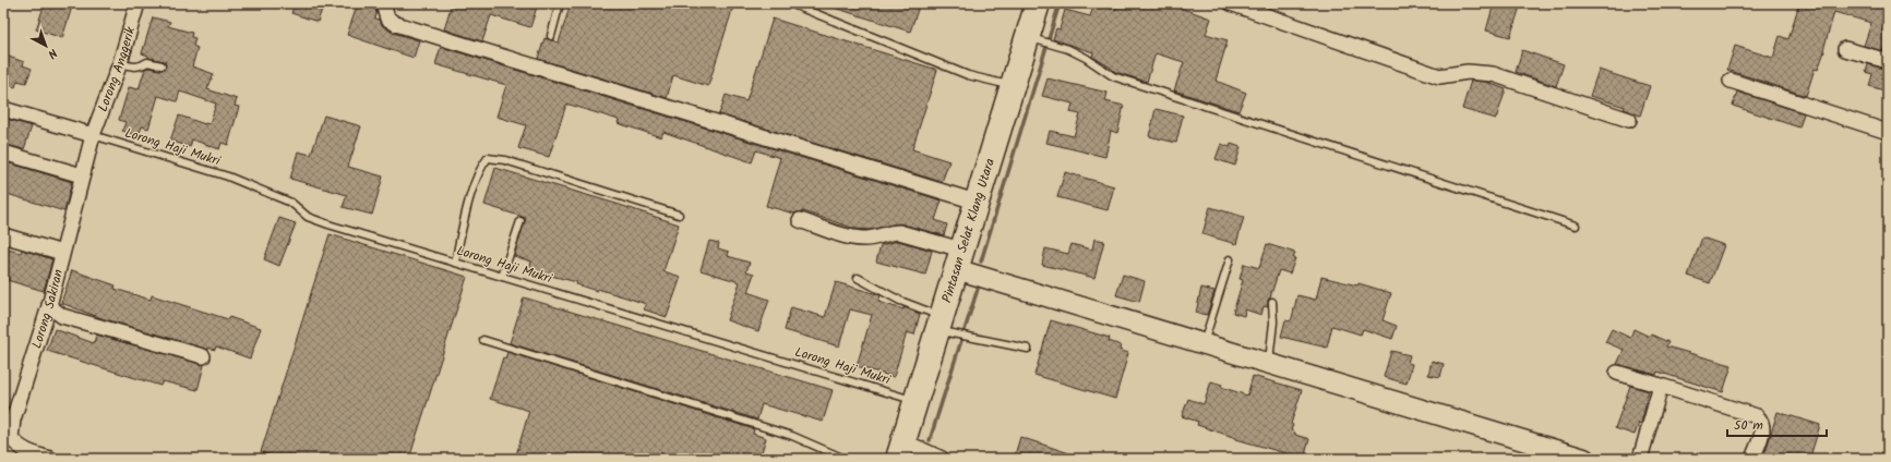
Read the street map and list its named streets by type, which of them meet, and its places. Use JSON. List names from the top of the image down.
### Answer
{
  "streets": {
    "highway": ["Pintasan Selat Klang Utara"],
    "street": ["Lorong Anggerik", "Lorong Sakiran"],
    "lane": ["Lorong Haji Mukri"]
  },
  "crossings": [
    ["Lorong Anggerik", "Lorong Haji Mukri"],
    ["Lorong Anggerik", "Lorong Sakiran"],
    ["Lorong Haji Mukri", "Pintasan Selat Klang Utara"],
    ["Lorong Haji Mukri", "Lorong Sakiran"]
  ],
  "scale_bar": "50 m",
  "north": "bottom right"
}
